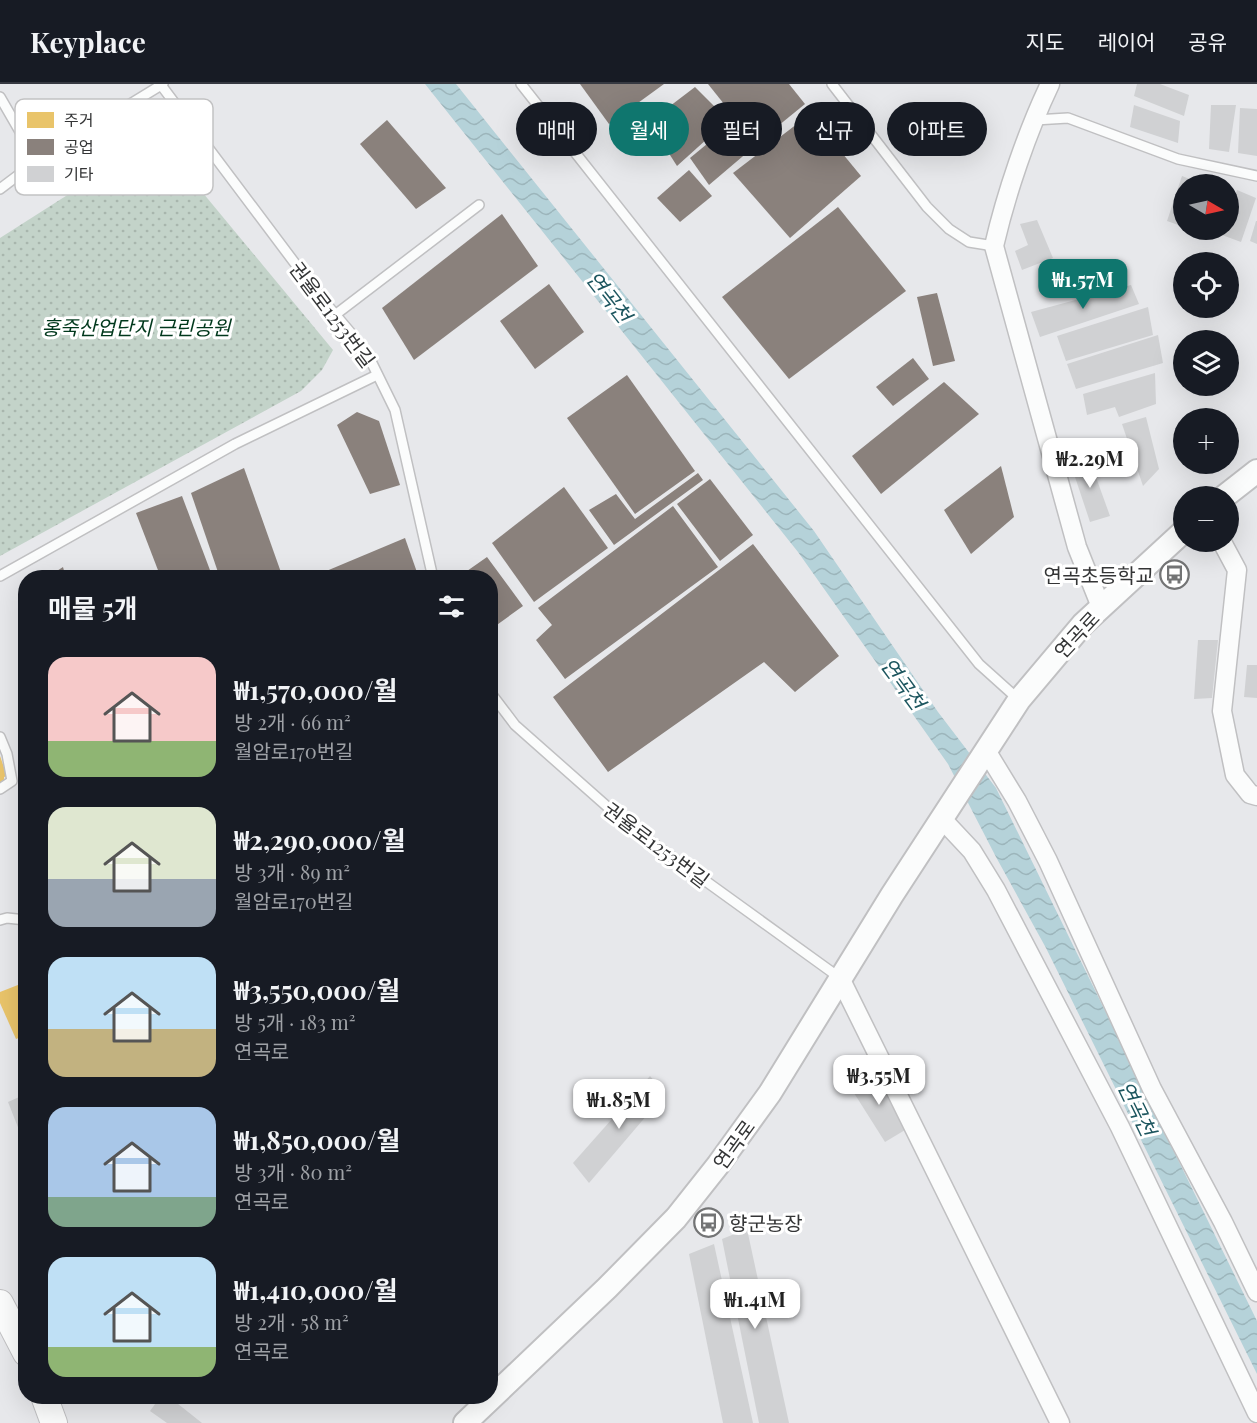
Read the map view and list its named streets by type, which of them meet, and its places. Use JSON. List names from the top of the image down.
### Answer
{
  "streets": {
    "street": ["연곡로"],
    "lane": ["권율로1253번길"]
  },
  "crossings": [
    ["권율로1253번길", "연곡로"]
  ],
  "water": ["연곡천"],
  "parks": ["홍죽산업단지 근린공원"],
  "places": {
    "bus stop": ["연곡초등학교", "향군농장"]
  },
  "legend": ["주거", "공업", "기타"],
  "north": "right",
  "page": {
    "header": "Keyplace",
    "nav": ["지도", "레이어", "공유"],
    "chip": [
      "매매",
      "월세",
      "필터",
      "신규",
      "아파트"
    ],
    "map_buttons": ["+", "−"],
    "price": [
      "₩1.57M",
      "₩2.29M",
      "₩3.55M",
      "₩1.85M",
      "₩1.41M"
    ],
    "heading": "매물 5개",
    "list": [
      {
        "name": "₩1,570,000/월",
        "note": "방 2개 · 66 m² · 월암로170번길"
      },
      {
        "name": "₩2,290,000/월",
        "note": "방 3개 · 89 m² · 월암로170번길"
      },
      {
        "name": "₩3,550,000/월",
        "note": "방 5개 · 183 m² · 연곡로"
      },
      {
        "name": "₩1,850,000/월",
        "note": "방 3개 · 80 m² · 연곡로"
      },
      {
        "name": "₩1,410,000/월",
        "note": "방 2개 · 58 m² · 연곡로"
      }
    ]
  }
}
